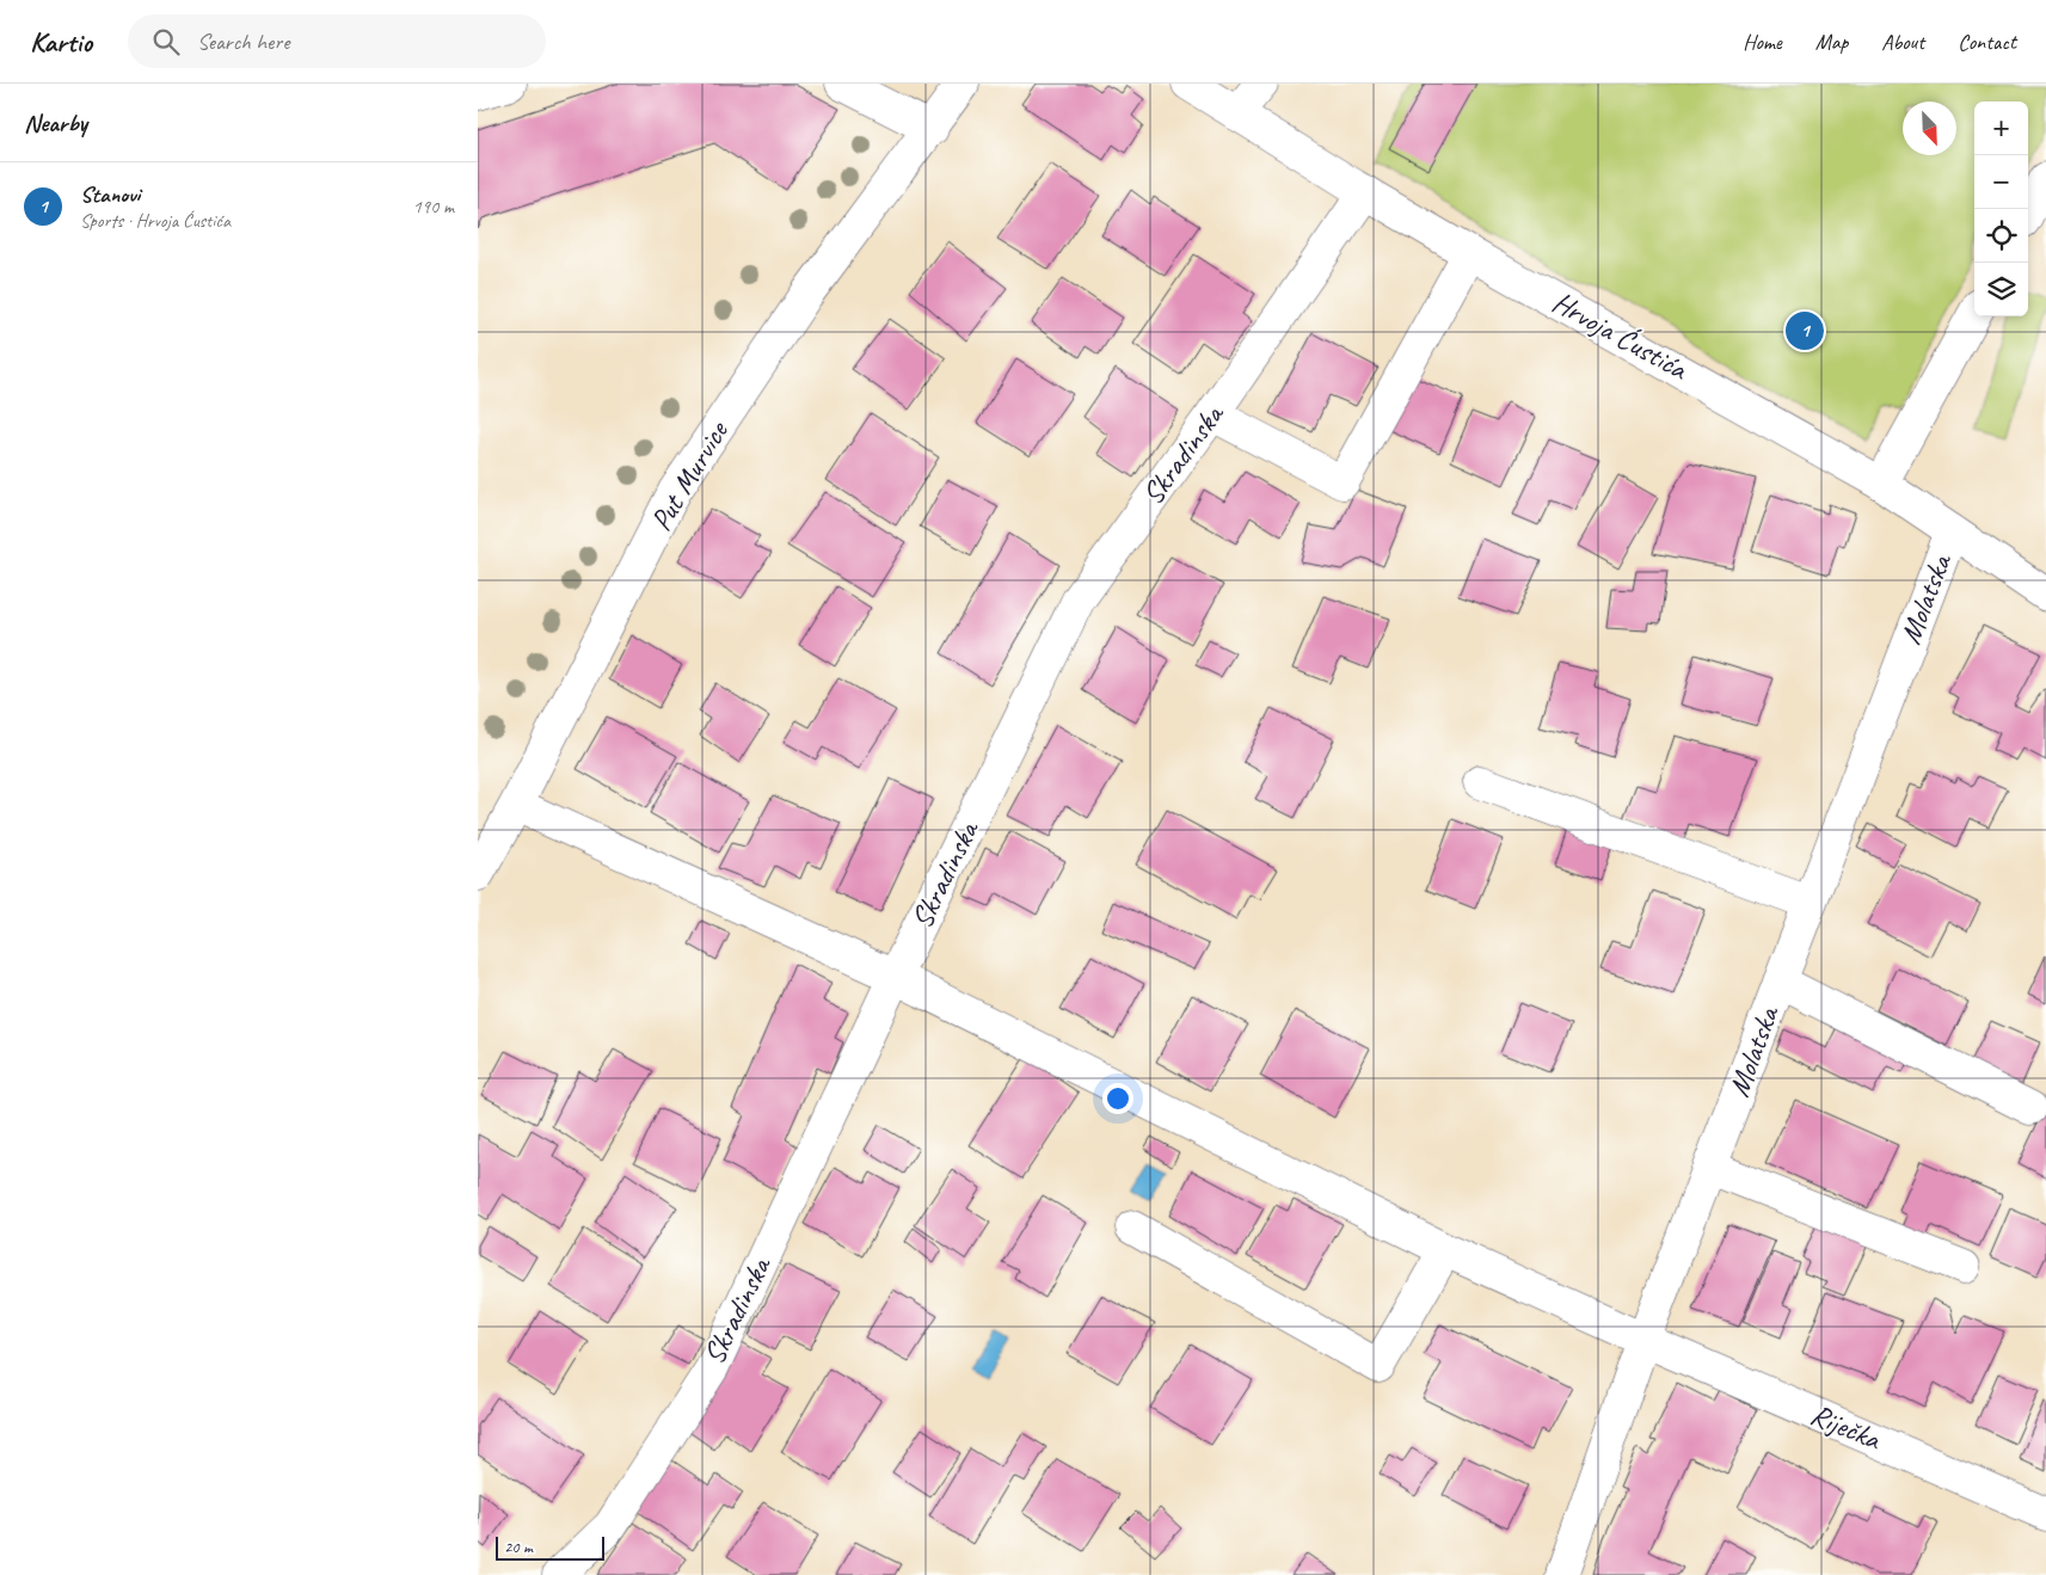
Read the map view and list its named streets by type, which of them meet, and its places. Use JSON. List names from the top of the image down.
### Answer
{
  "streets": {
    "street": [
      "Hrvoja Ćustića",
      "Skradinska",
      "Put Murvice",
      "Molatska",
      "Riječka"
    ]
  },
  "crossings": [
    ["Hrvoja Ćustića", "Skradinska"],
    ["Hrvoja Ćustića", "Molatska"],
    ["Skradinska", "Riječka"],
    ["Put Murvice", "Riječka"],
    ["Molatska", "Riječka"]
  ],
  "scale_bar": "20 m",
  "north": "bottom right",
  "page": {
    "header": "Kartio",
    "search": "Search here",
    "nav": [
      "Home",
      "Map",
      "About",
      "Contact"
    ],
    "heading": "Nearby",
    "map_buttons": ["+", "−"],
    "list": [
      {
        "mark": "1",
        "name": "Stanovi",
        "note": "Sports · Hrvoja Ćustića",
        "value": "190 m"
      }
    ],
    "pins": "1",
    "scale": "20 m"
  }
}
